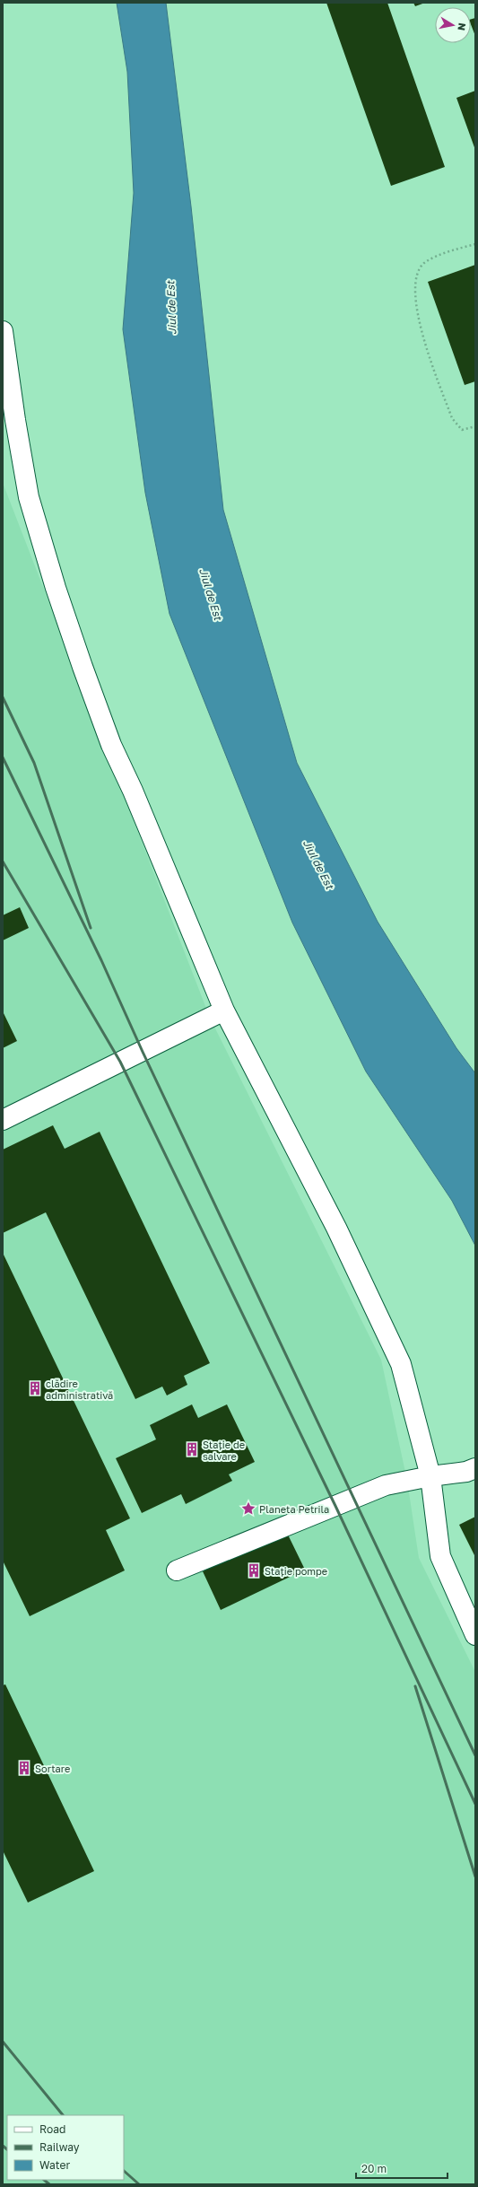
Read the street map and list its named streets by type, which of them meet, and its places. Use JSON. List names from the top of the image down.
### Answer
{
  "water": ["Jiul de Est"],
  "places": {
    "building": [
      "clădire administrativă",
      "Stație de salvare",
      "Stație pompe",
      "Sortare"
    ],
    "place": ["Planeta Petrila"]
  },
  "legend": ["Road", "Railway", "Water"],
  "scale_bar": "20 m",
  "north": "right"
}
